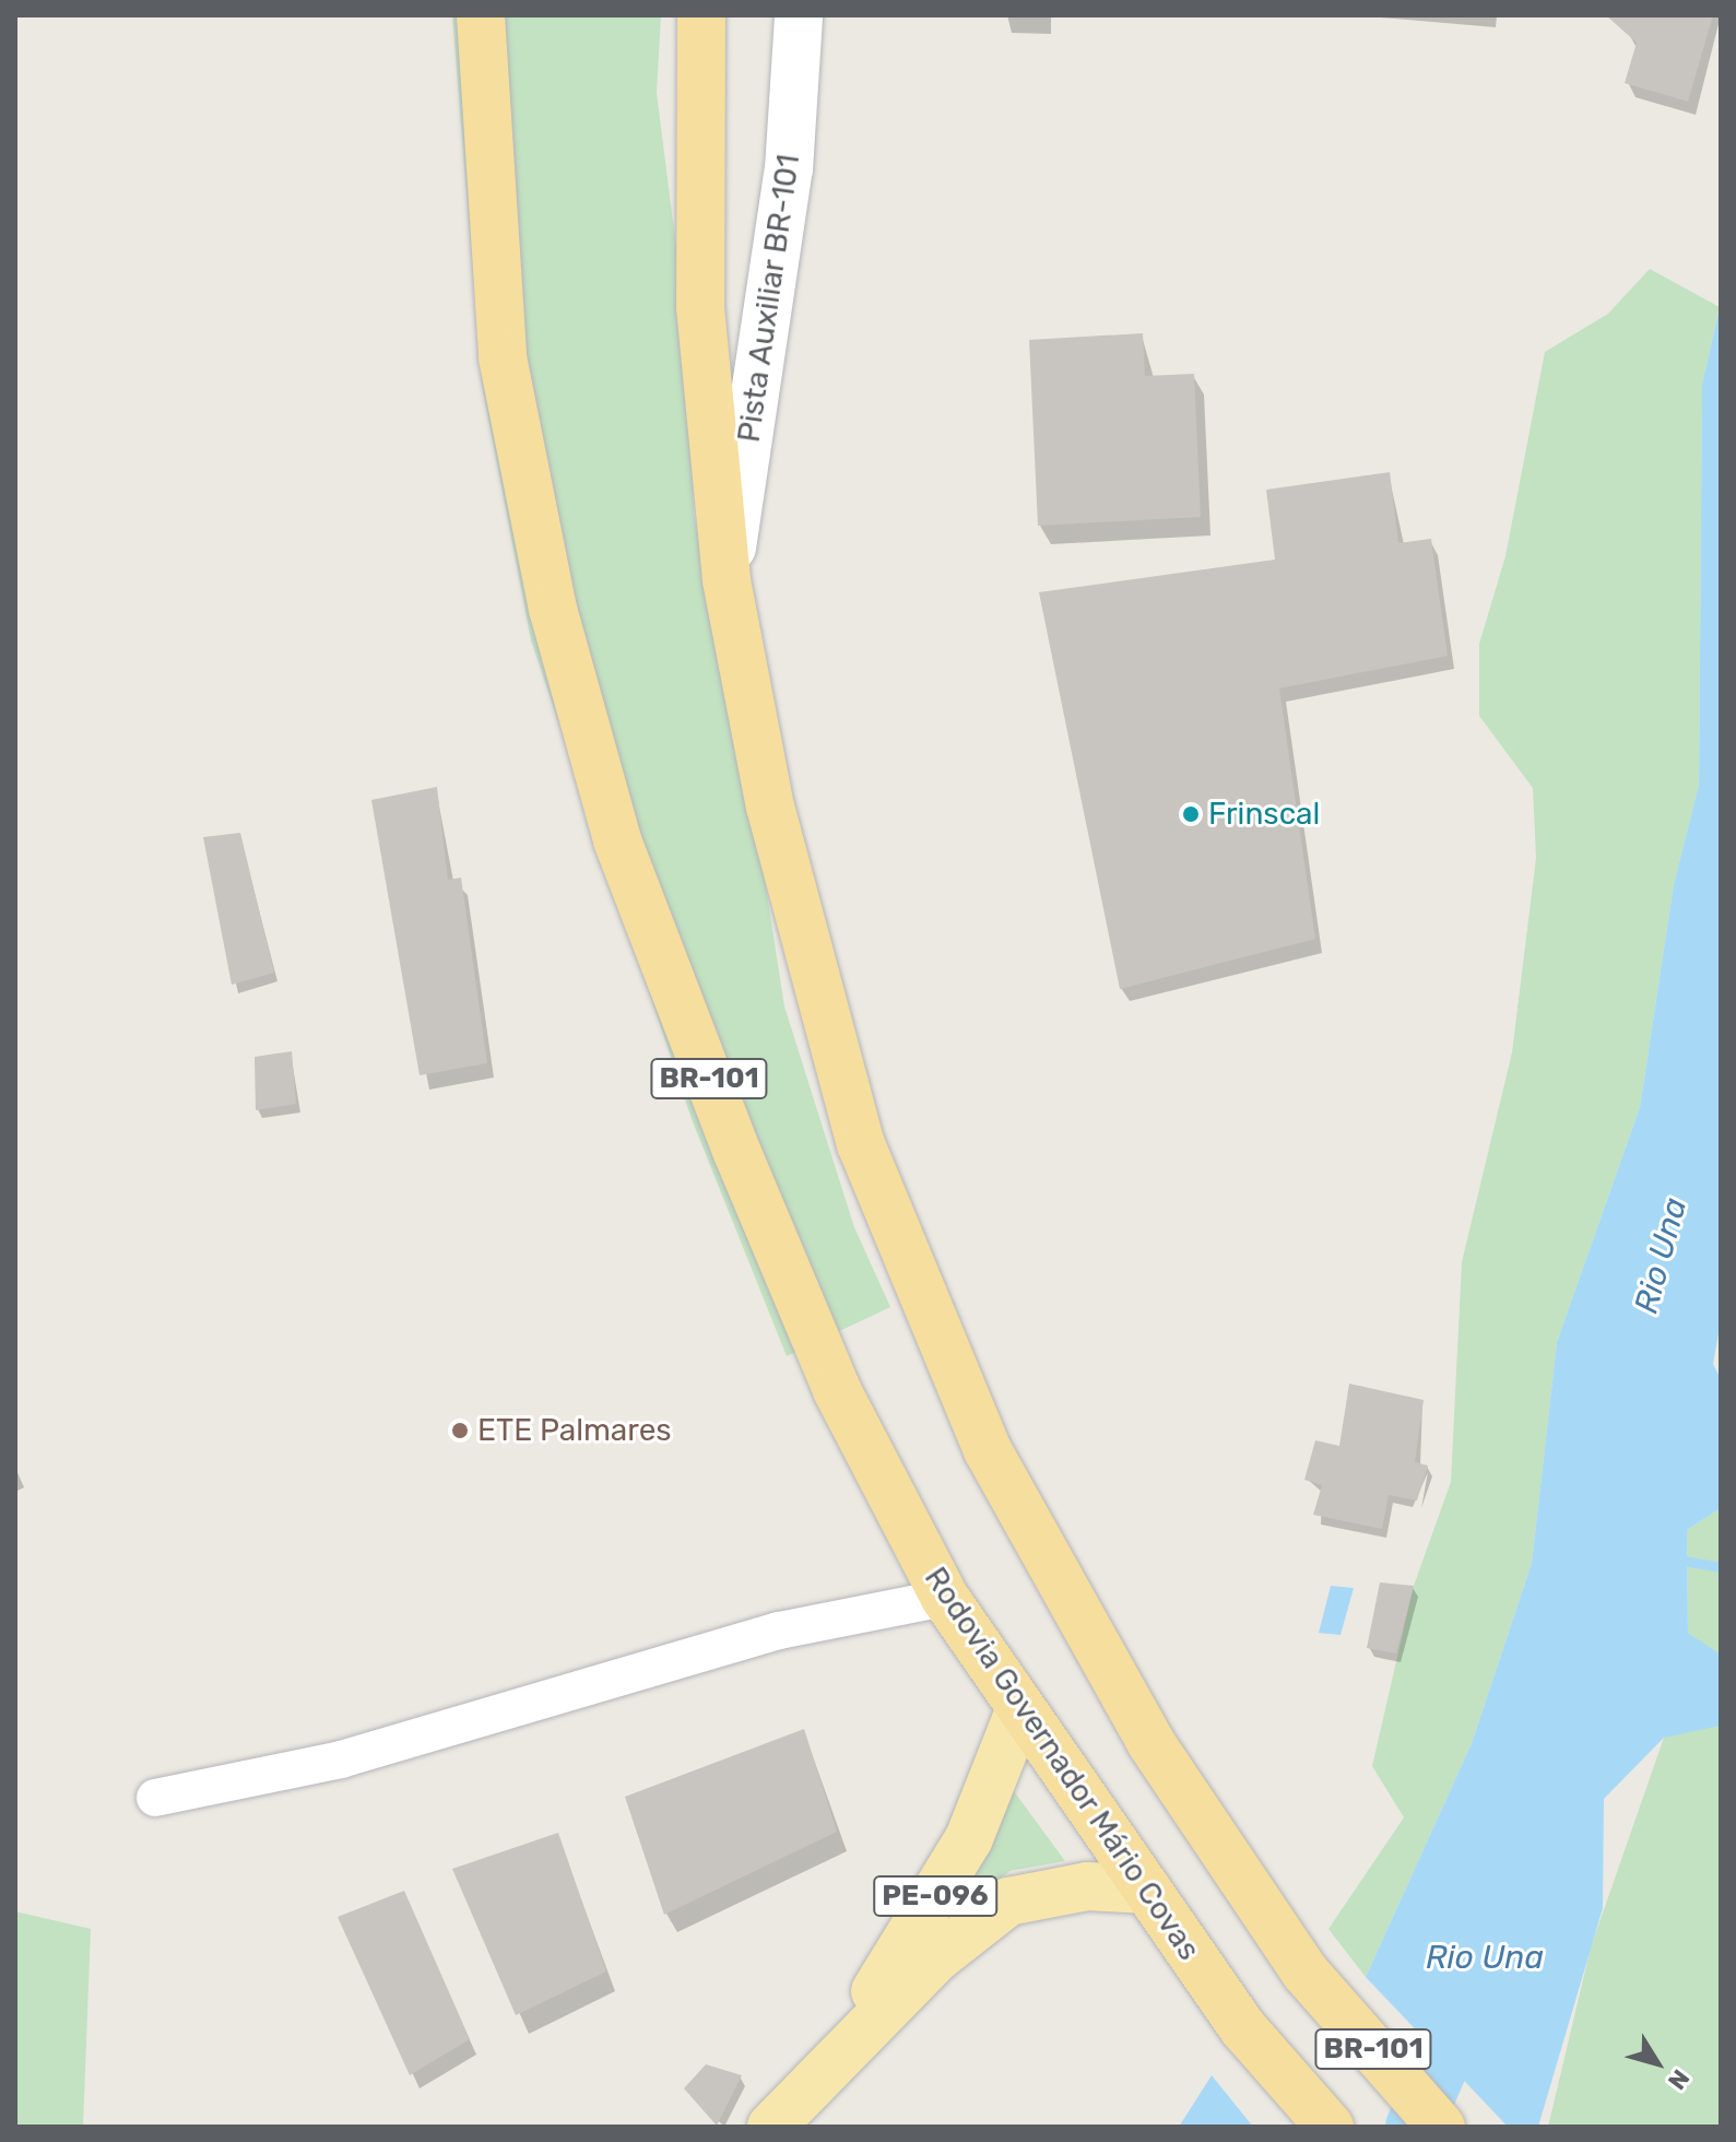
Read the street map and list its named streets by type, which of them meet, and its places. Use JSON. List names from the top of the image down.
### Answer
{
  "streets": {
    "highway": ["BR-101", "Rodovia Governador Mário Covas"],
    "main road": ["Pista Auxiliar BR-101", "PE-096"]
  },
  "crossings": [
    ["Pista Auxiliar BR-101", "BR-101"],
    ["Rodovia Governador Mário Covas", "PE-096"]
  ],
  "water": ["Rio Una"],
  "places": ["Frinscal", "ETE Palmares"],
  "north": "bottom right"
}
